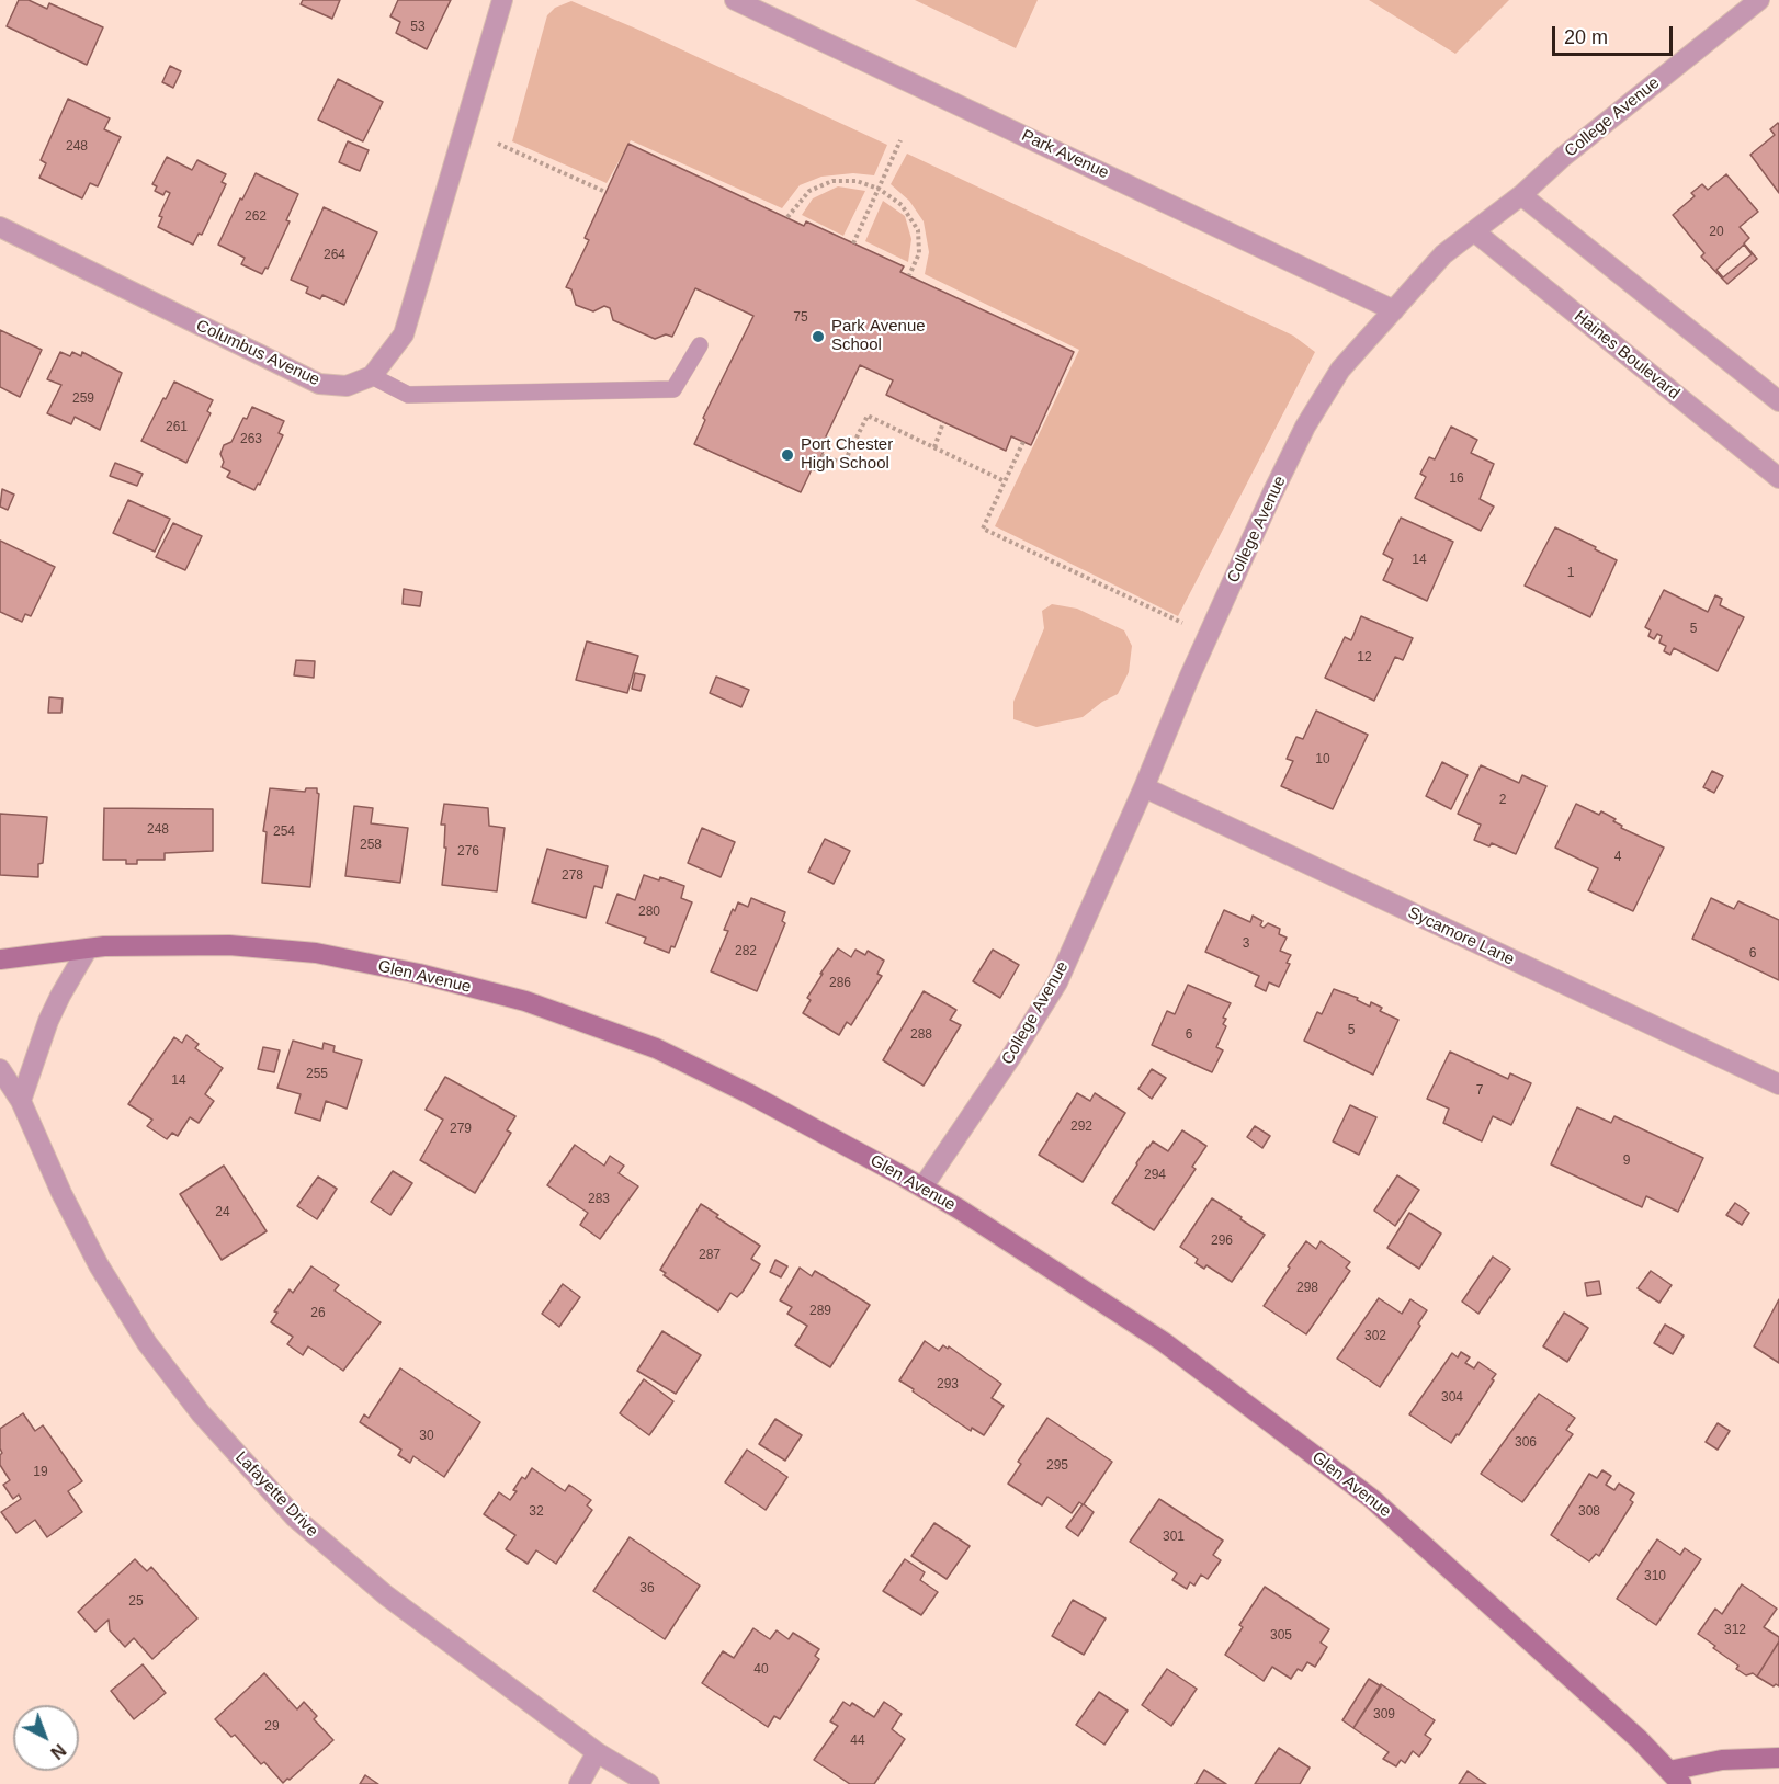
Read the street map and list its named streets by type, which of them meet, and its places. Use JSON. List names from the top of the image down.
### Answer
{
  "streets": {
    "street": [
      "College Avenue",
      "Park Avenue",
      "Columbus Avenue",
      "Haines Boulevard",
      "Sycamore Lane",
      "Glen Avenue",
      "Lafayette Drive"
    ]
  },
  "crossings": [
    ["College Avenue", "Park Avenue"],
    ["College Avenue", "Haines Boulevard"],
    ["College Avenue", "Sycamore Lane"],
    ["College Avenue", "Glen Avenue"]
  ],
  "places": ["Park Avenue School", "Port Chester High School"],
  "house_numbers": [
    "53",
    "248",
    "262",
    "20",
    "264",
    "75",
    "259",
    "261",
    "263",
    "16",
    "14",
    "1",
    "5",
    "12",
    "10",
    "2",
    "248",
    "254",
    "258",
    "276",
    "4",
    "278",
    "280",
    "3",
    "282",
    "6",
    "286",
    "5",
    "288",
    "6",
    "255",
    "14",
    "7",
    "292",
    "279",
    "9",
    "294",
    "283",
    "24",
    "296",
    "287",
    "298",
    "289",
    "26",
    "302",
    "293",
    "304",
    "30",
    "306",
    "295",
    "19",
    "32",
    "308",
    "301",
    "310",
    "36",
    "25",
    "312",
    "305",
    "40",
    "309",
    "29",
    "44"
  ],
  "scale_bar": "20 m",
  "north": "bottom right"
}
